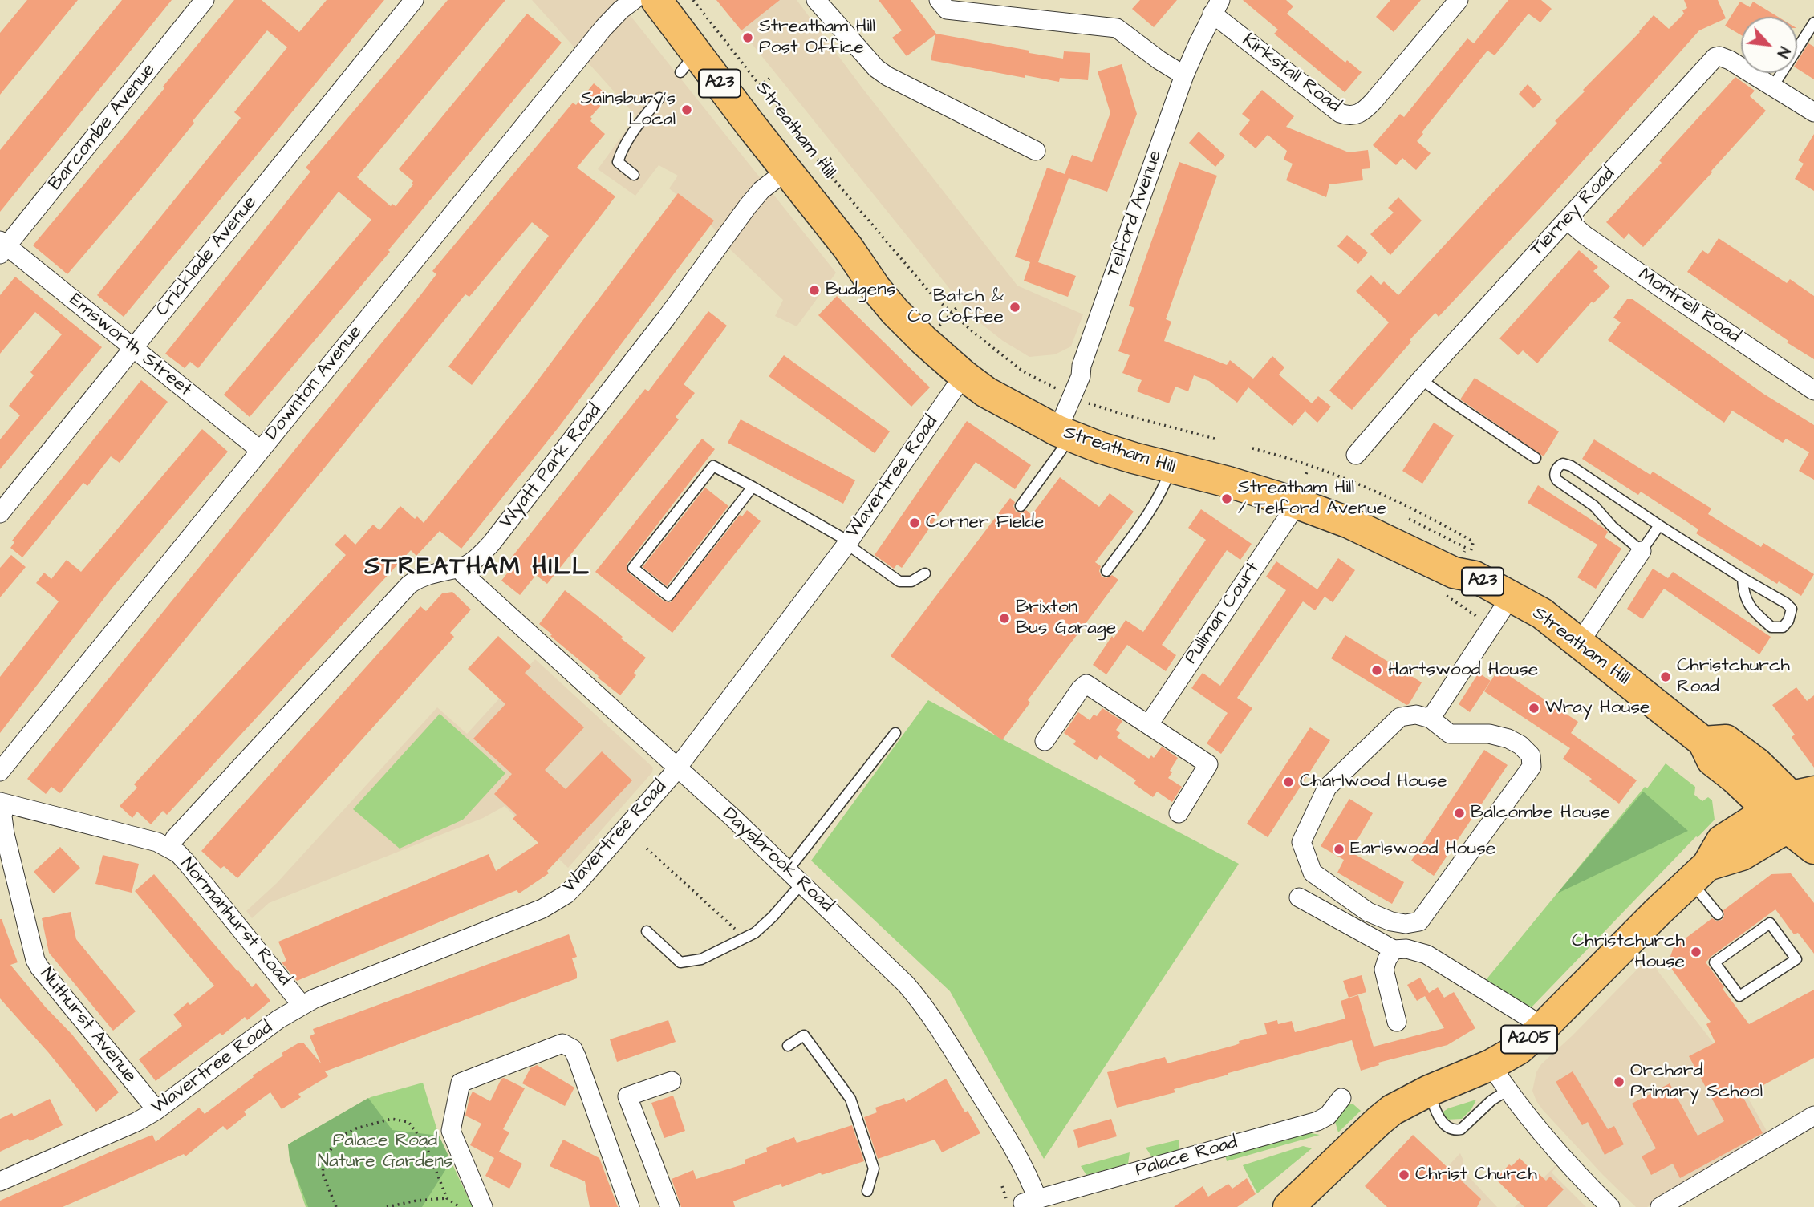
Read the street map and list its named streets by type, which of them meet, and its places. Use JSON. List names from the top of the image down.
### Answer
{
  "streets": {
    "highway": ["A23", "Streatham Hill", "A205"],
    "street": [
      "Kirkstall Road",
      "Barcombe Avenue",
      "Tierney Road",
      "Telford Avenue",
      "Cricklade Avenue",
      "Montrell Road",
      "Emsworth Street",
      "Downton Avenue",
      "Wyatt Park Road",
      "Wavertree Road",
      "Pullman Court",
      "Daysbrook Road",
      "Normanhurst Road",
      "Nuthurst Avenue",
      "Palace Road"
    ]
  },
  "crossings": [
    ["Kirkstall Road", "Telford Avenue"],
    ["A23", "Streatham Hill"],
    ["A23", "A205"],
    ["Barcombe Avenue", "Emsworth Street"],
    ["Streatham Hill", "Telford Avenue"],
    ["Streatham Hill", "Wyatt Park Road"],
    ["Streatham Hill", "Wavertree Road"],
    ["Streatham Hill", "Pullman Court"],
    ["Streatham Hill", "A205"],
    ["Tierney Road", "Montrell Road"],
    ["Cricklade Avenue", "Emsworth Street"],
    ["Emsworth Street", "Downton Avenue"],
    ["Wyatt Park Road", "Daysbrook Road"],
    ["Wyatt Park Road", "Normanhurst Road"],
    ["Wavertree Road", "Daysbrook Road"],
    ["Wavertree Road", "Normanhurst Road"],
    ["Wavertree Road", "Nuthurst Avenue"],
    ["Daysbrook Road", "Palace Road"],
    ["Normanhurst Road", "Nuthurst Avenue"]
  ],
  "districts": ["STREATHAM HILL"],
  "parks": ["Palace Road Nature Gardens"],
  "places": [
    "Streatham Hill Post Office",
    "Sainsbury's Local",
    "Budgens",
    "Batch & Co Coffee",
    "Streatham Hill / Telford Avenue",
    "Corner Fielde",
    "Brixton Bus Garage",
    "Hartswood House",
    "Christchurch Road",
    "Wray House",
    "Charlwood House",
    "Balcombe House",
    "Earlswood House",
    "Christchurch House",
    "Orchard Primary School",
    "Christ Church"
  ],
  "north": "bottom right"
}
